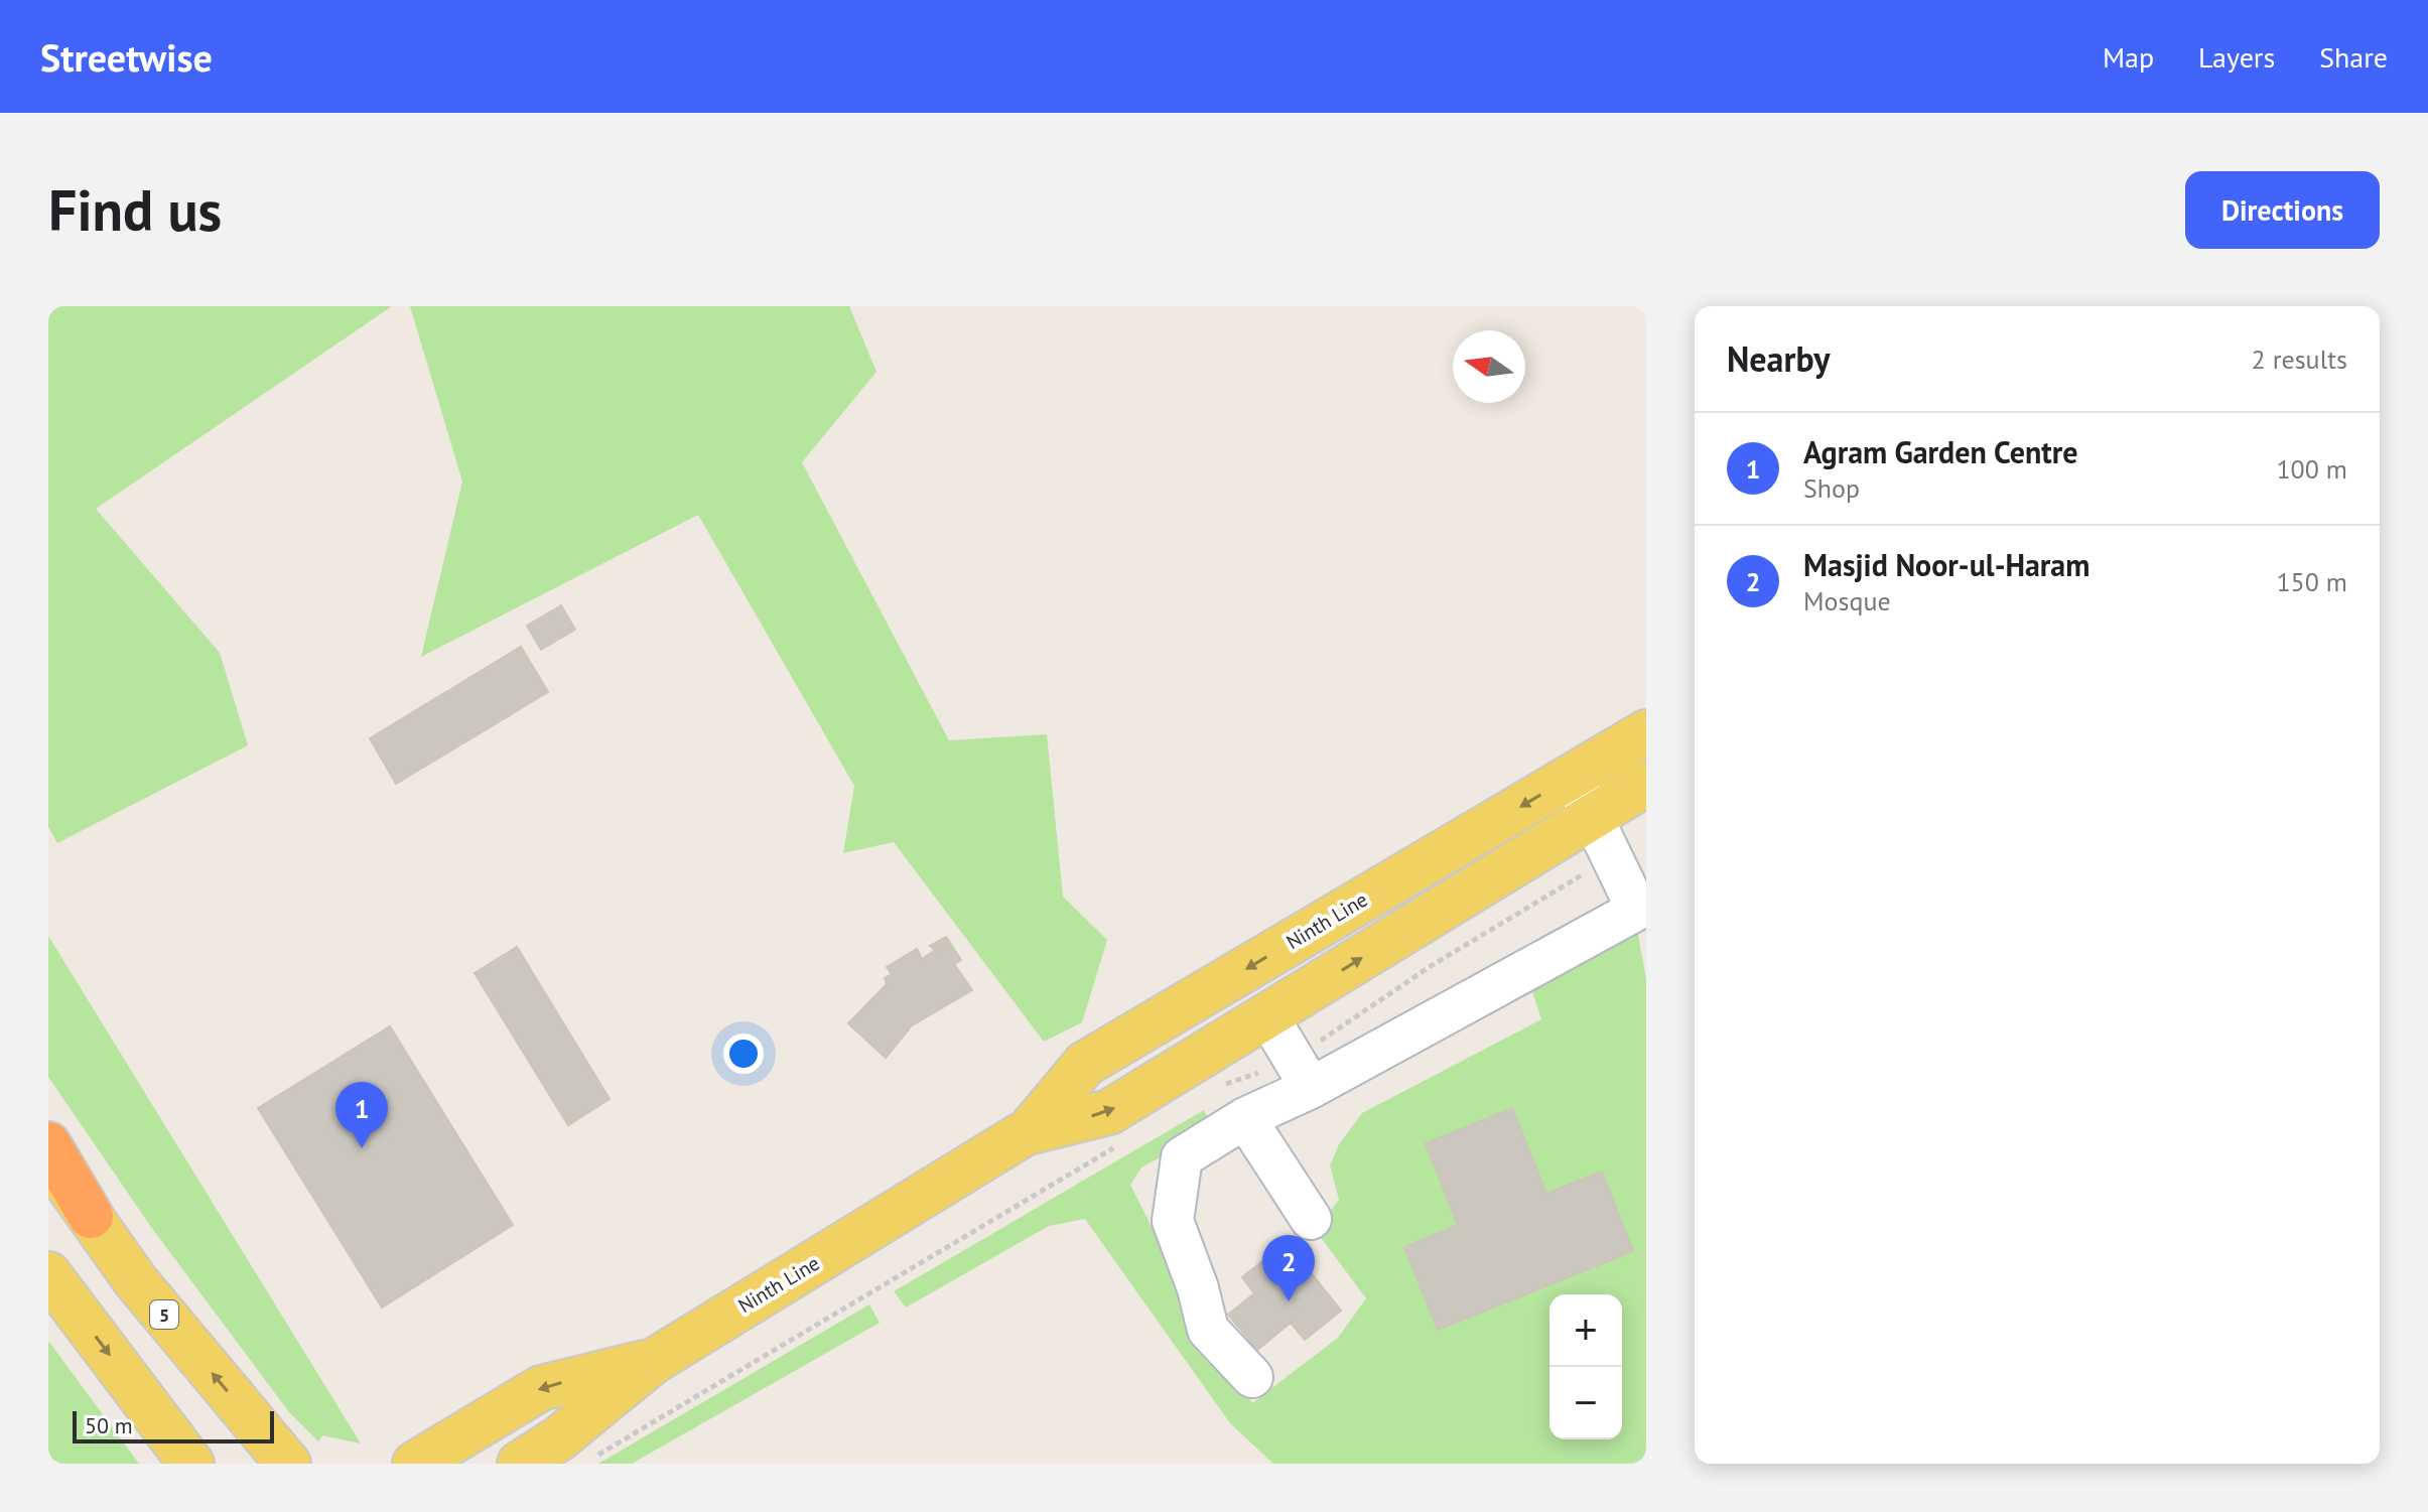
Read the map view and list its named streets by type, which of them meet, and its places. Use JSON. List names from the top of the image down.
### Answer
{
  "streets": {
    "main road": ["Ninth Line", "5"]
  },
  "scale_bar": "50 m",
  "north": "left",
  "page": {
    "header": "Streetwise",
    "nav": ["Map", "Layers", "Share"],
    "buttons": "Directions",
    "title": "Find us",
    "heading": ["Nearby", "2 results"],
    "list": [
      {
        "mark": "1",
        "name": "Agram Garden Centre",
        "note": "Shop",
        "value": "100 m"
      },
      {
        "mark": "2",
        "name": "Masjid Noor-ul-Haram",
        "note": "Mosque",
        "value": "150 m"
      }
    ],
    "pins": ["1", "2"],
    "map_buttons": ["+", "−"],
    "scale": "50 m"
  }
}
